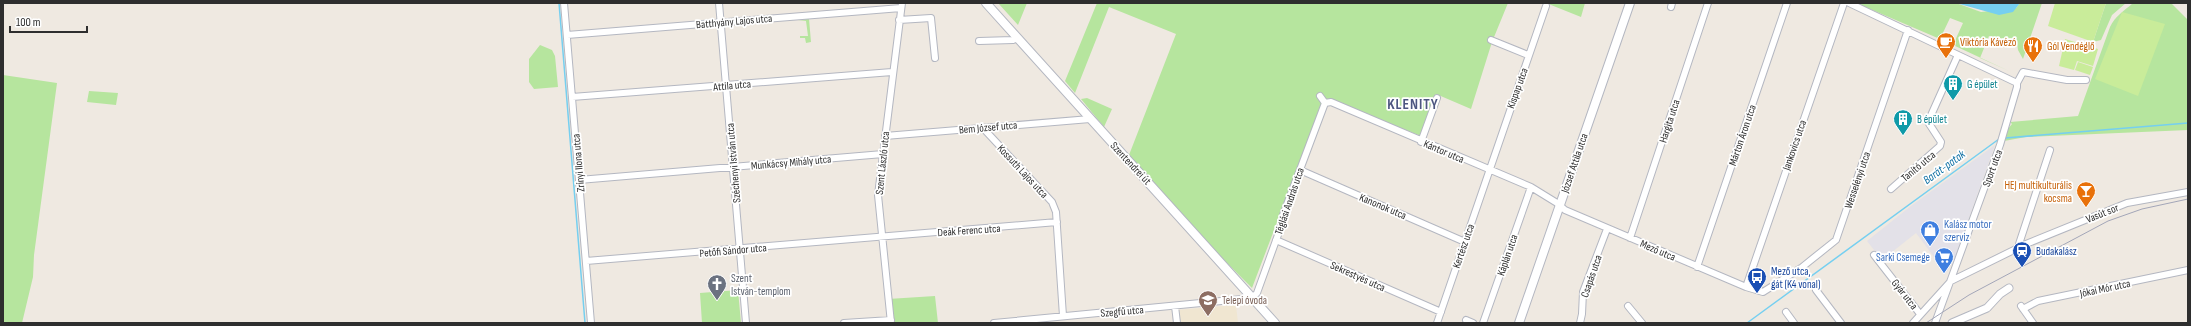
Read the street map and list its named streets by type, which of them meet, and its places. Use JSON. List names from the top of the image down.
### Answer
{
  "streets": {
    "main road": ["Szentendrei út", "József Attila utca"],
    "street": [
      "Batthyány Lajos utca",
      "Attila utca",
      "Kispap utca",
      "Hargita utca",
      "Bem József utca",
      "Márton Áron utca",
      "Jankovics utca",
      "Kántor utca",
      "Munkácsy Mihály utca",
      "Zrínyi Ilona utca",
      "Széchenyi István utca",
      "Szent László utca",
      "Tanító utca",
      "Sport utca",
      "Kossuth Lajos utca",
      "Wesselényi utca",
      "Téglási András utca",
      "Kanonok utca",
      "Vasút sor",
      "Deák Ferenc utca",
      "Kertész utca",
      "Petőfi Sándor utca",
      "Mező utca",
      "Káplán utca",
      "Sekrestyés utca",
      "Csapás utca",
      "Jókai Mór utca",
      "Gyár utca",
      "Szegfű utca"
    ]
  },
  "crossings": [
    ["Batthyány Lajos utca", "Zrínyi Ilona utca"],
    ["Batthyány Lajos utca", "Széchenyi István utca"],
    ["Batthyány Lajos utca", "Szent László utca"],
    ["Attila utca", "Zrínyi Ilona utca"],
    ["Attila utca", "Széchenyi István utca"],
    ["Attila utca", "Szent László utca"],
    ["Kispap utca", "Kántor utca"],
    ["Kispap utca", "Kertész utca"],
    ["Hargita utca", "Mező utca"],
    ["Bem József utca", "Szent László utca"],
    ["Bem József utca", "Szentendrei út"],
    ["Bem József utca", "Kossuth Lajos utca"],
    ["Márton Áron utca", "Mező utca"],
    ["Jankovics utca", "Mező utca"],
    ["Kántor utca", "József Attila utca"],
    ["Kántor utca", "Téglási András utca"],
    ["Kántor utca", "Kertész utca"],
    ["Kántor utca", "Mező utca"],
    ["Kántor utca", "Káplán utca"],
    ["Munkácsy Mihály utca", "Zrínyi Ilona utca"],
    ["Munkácsy Mihály utca", "Széchenyi István utca"],
    ["Munkácsy Mihály utca", "Szent László utca"],
    ["Zrínyi Ilona utca", "Petőfi Sándor utca"],
    ["Széchenyi István utca", "Petőfi Sándor utca"],
    ["Szent László utca", "Deák Ferenc utca"],
    ["Szent László utca", "Petőfi Sándor utca"],
    ["Szentendrei út", "Téglási András utca"],
    ["Szentendrei út", "Szegfű utca"],
    ["József Attila utca", "Mező utca"],
    ["Sport utca", "Vasút sor"],
    ["Kossuth Lajos utca", "Deák Ferenc utca"],
    ["Kossuth Lajos utca", "Szegfű utca"],
    ["Wesselényi utca", "Mező utca"],
    ["Téglási András utca", "Kanonok utca"],
    ["Téglási András utca", "Sekrestyés utca"],
    ["Téglási András utca", "Szegfű utca"],
    ["Kanonok utca", "Kertész utca"],
    ["Vasút sor", "Gyár utca"],
    ["Deák Ferenc utca", "Petőfi Sándor utca"],
    ["Kertész utca", "Sekrestyés utca"],
    ["Mező utca", "Csapás utca"]
  ],
  "districts": ["KLENITY"],
  "water": ["Barát-patak"],
  "places": {
    "cafe": ["Viktória Kávézó"],
    "restaurant": ["Gól Vendéglő"],
    "building": ["G épület", "B épület"],
    "bar": ["HEJ multikulturális kocsma"],
    "shop": ["Kalász motor szerviz"],
    "station": ["Budakalász"],
    "supermarket": ["Sarki Csemege"],
    "bus stop": ["Mező utca, gát (K4 vonal)"],
    "church": ["Szent István-templom"],
    "school or university": ["Telepi óvoda"]
  },
  "scale_bar": "100 m"
}
